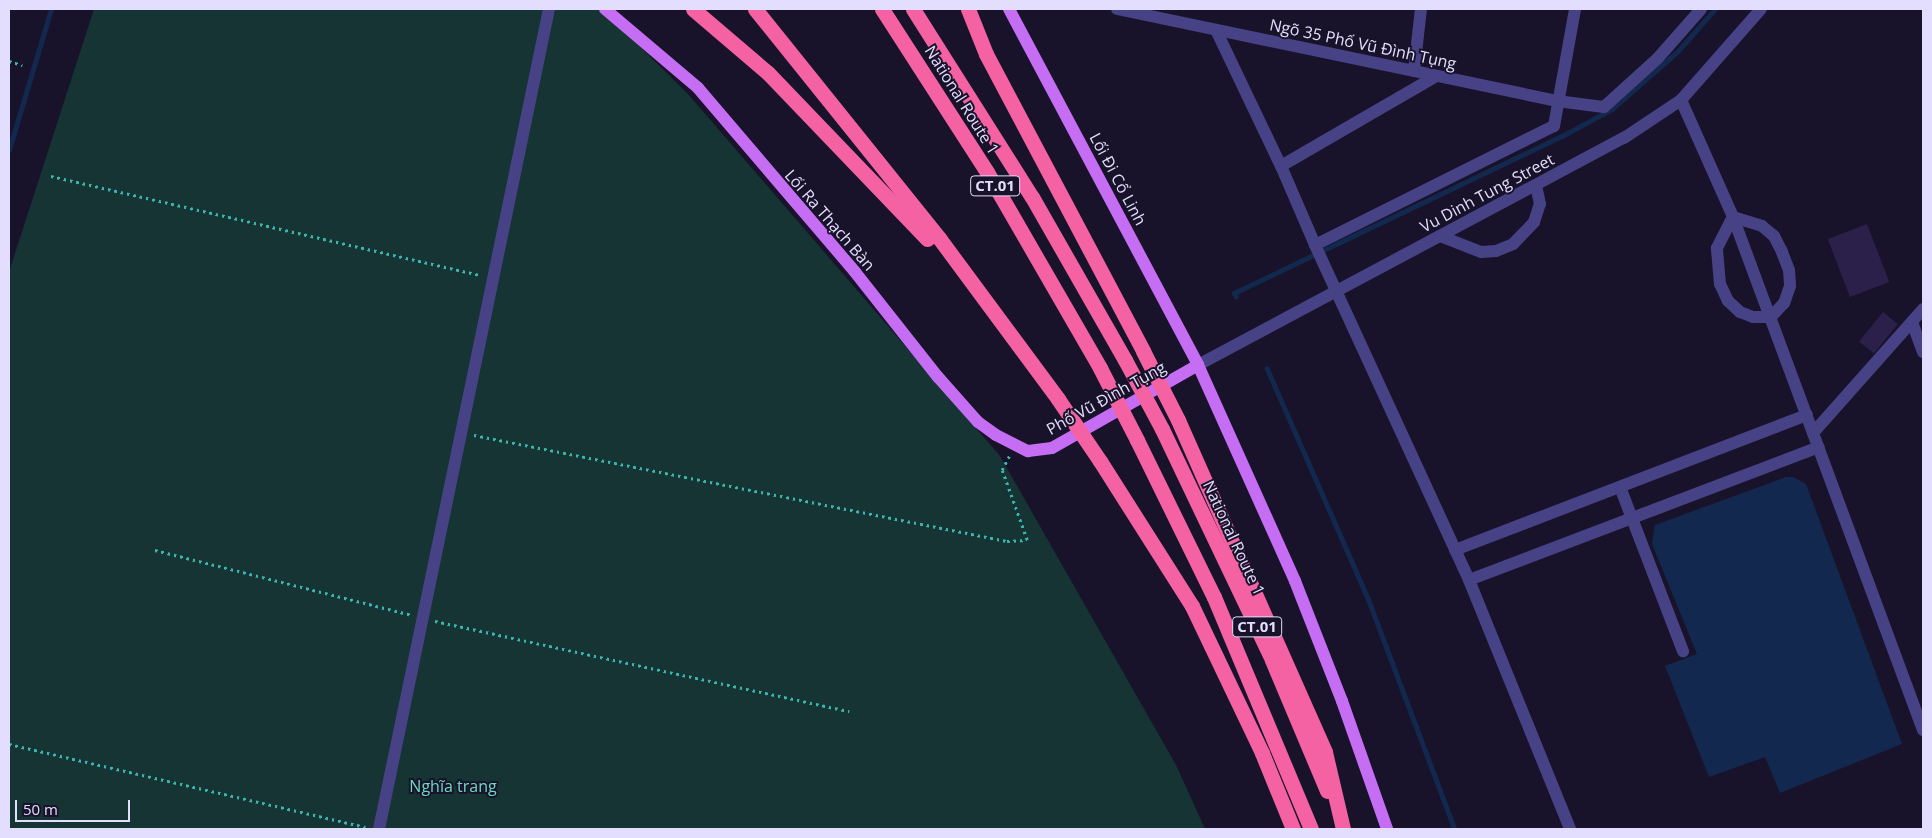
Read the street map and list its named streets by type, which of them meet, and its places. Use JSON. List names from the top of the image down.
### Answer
{
  "streets": {
    "highway": ["National Route 1", "CT.01"],
    "main road": ["Lối Đi Cổ Linh", "Lối Ra Thạch Bàn", "Phố Vũ Đình Tụng"],
    "street": ["Ngõ 35 Phố Vũ Đình Tụng", "Vu Dinh Tung Street"]
  },
  "crossings": [
    ["Lối Đi Cổ Linh", "Vu Dinh Tung Street"],
    ["Lối Đi Cổ Linh", "Phố Vũ Đình Tụng"],
    ["Vu Dinh Tung Street", "Phố Vũ Đình Tụng"],
    ["Lối Ra Thạch Bàn", "Phố Vũ Đình Tụng"]
  ],
  "parks": ["Nghĩa trang"],
  "scale_bar": "50 m"
}
